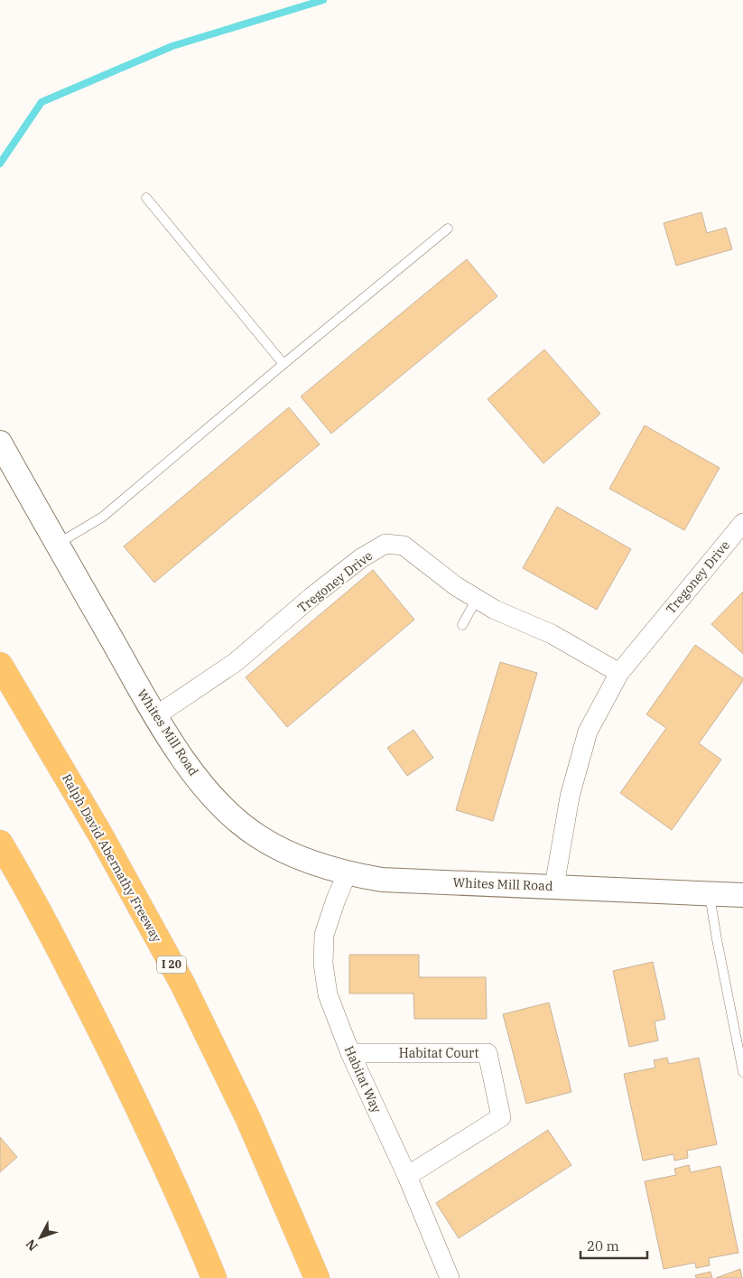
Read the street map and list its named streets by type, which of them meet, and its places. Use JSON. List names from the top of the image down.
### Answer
{
  "streets": {
    "highway": ["Ralph David Abernathy Freeway", "I 20"],
    "street": [
      "Tregoney Drive",
      "Whites Mill Road",
      "Habitat Court",
      "Habitat Way"
    ]
  },
  "crossings": [
    ["Tregoney Drive", "Whites Mill Road"],
    ["Whites Mill Road", "Habitat Way"],
    ["Habitat Court", "Habitat Way"]
  ],
  "scale_bar": "20 m",
  "north": "bottom left"
}
